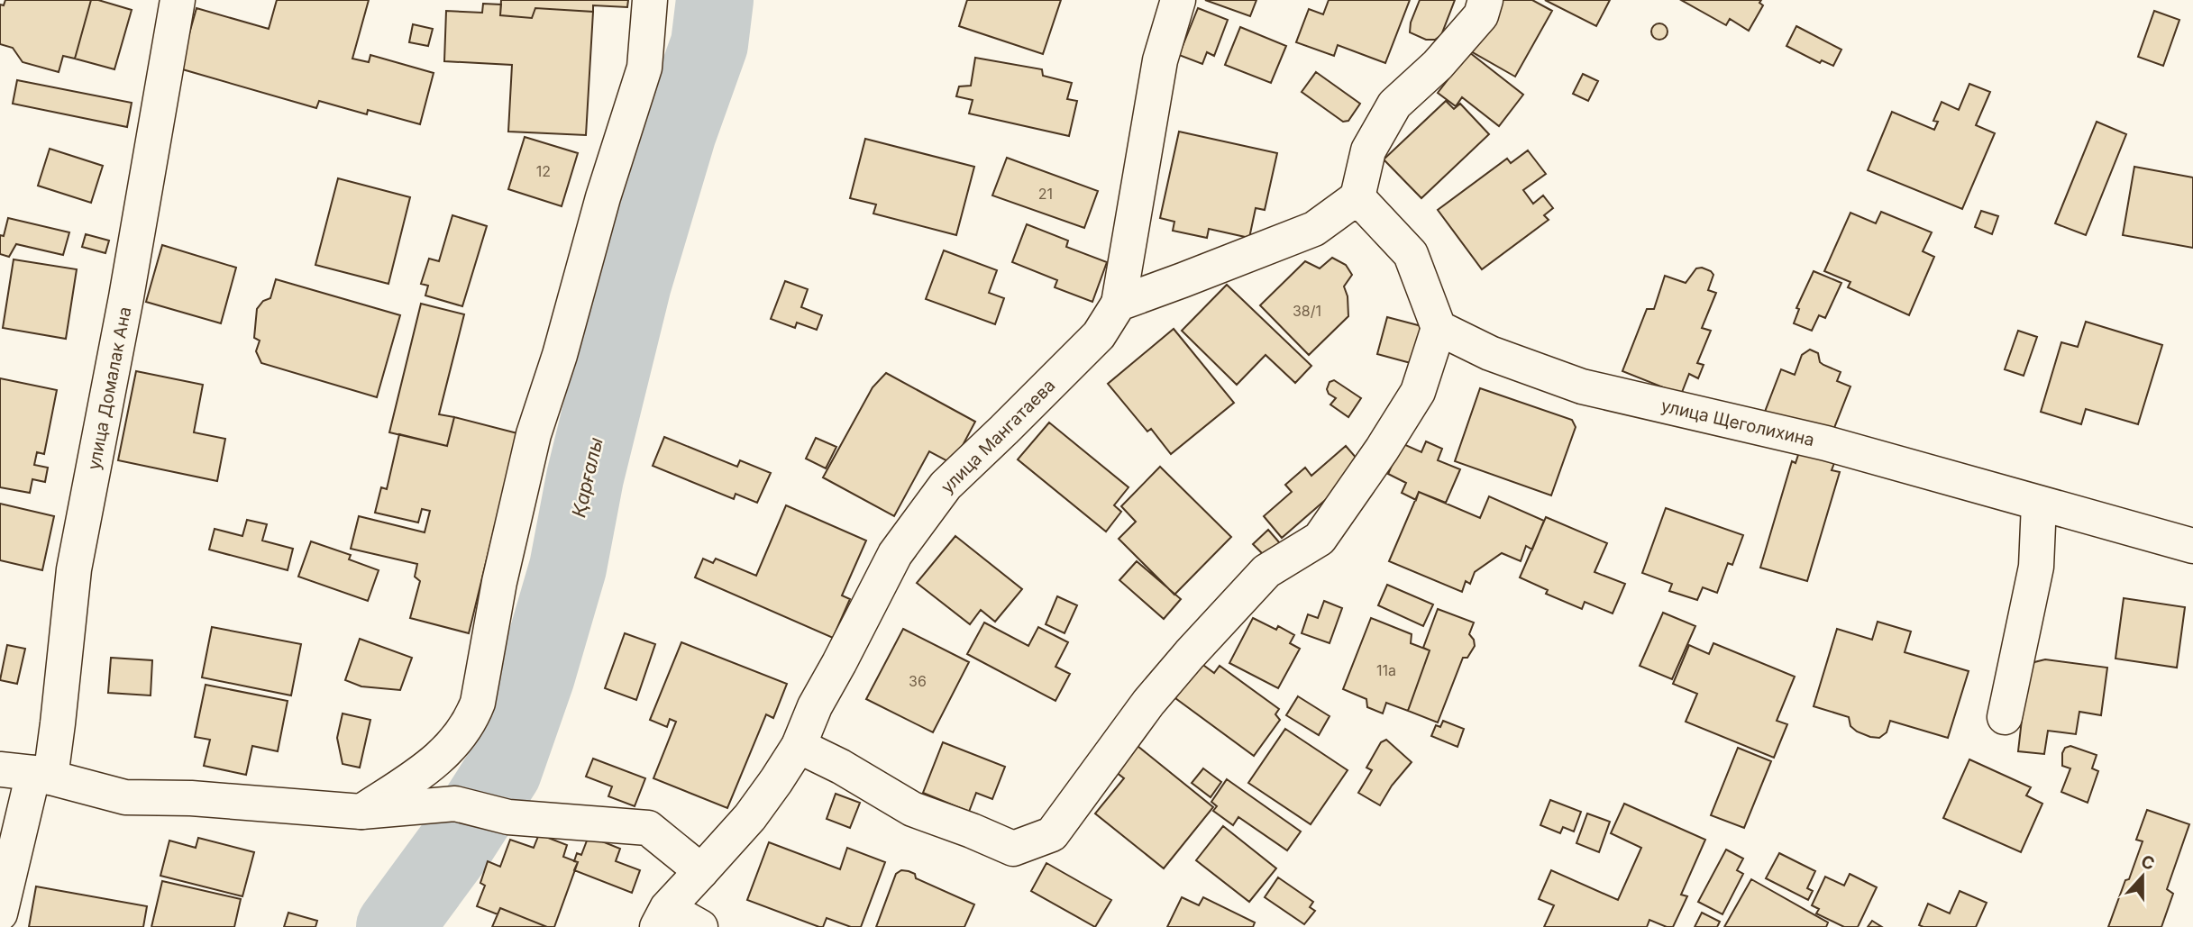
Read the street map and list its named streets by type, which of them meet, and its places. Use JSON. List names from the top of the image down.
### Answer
{
  "streets": {
    "street": ["улица Домалак Ана", "улица Щеголихина", "улица Мангатаева"]
  },
  "water": ["Қарғалы"],
  "house_numbers": [
    "12",
    "21",
    "38/1",
    "11а",
    "36"
  ],
  "north": "top"
}
